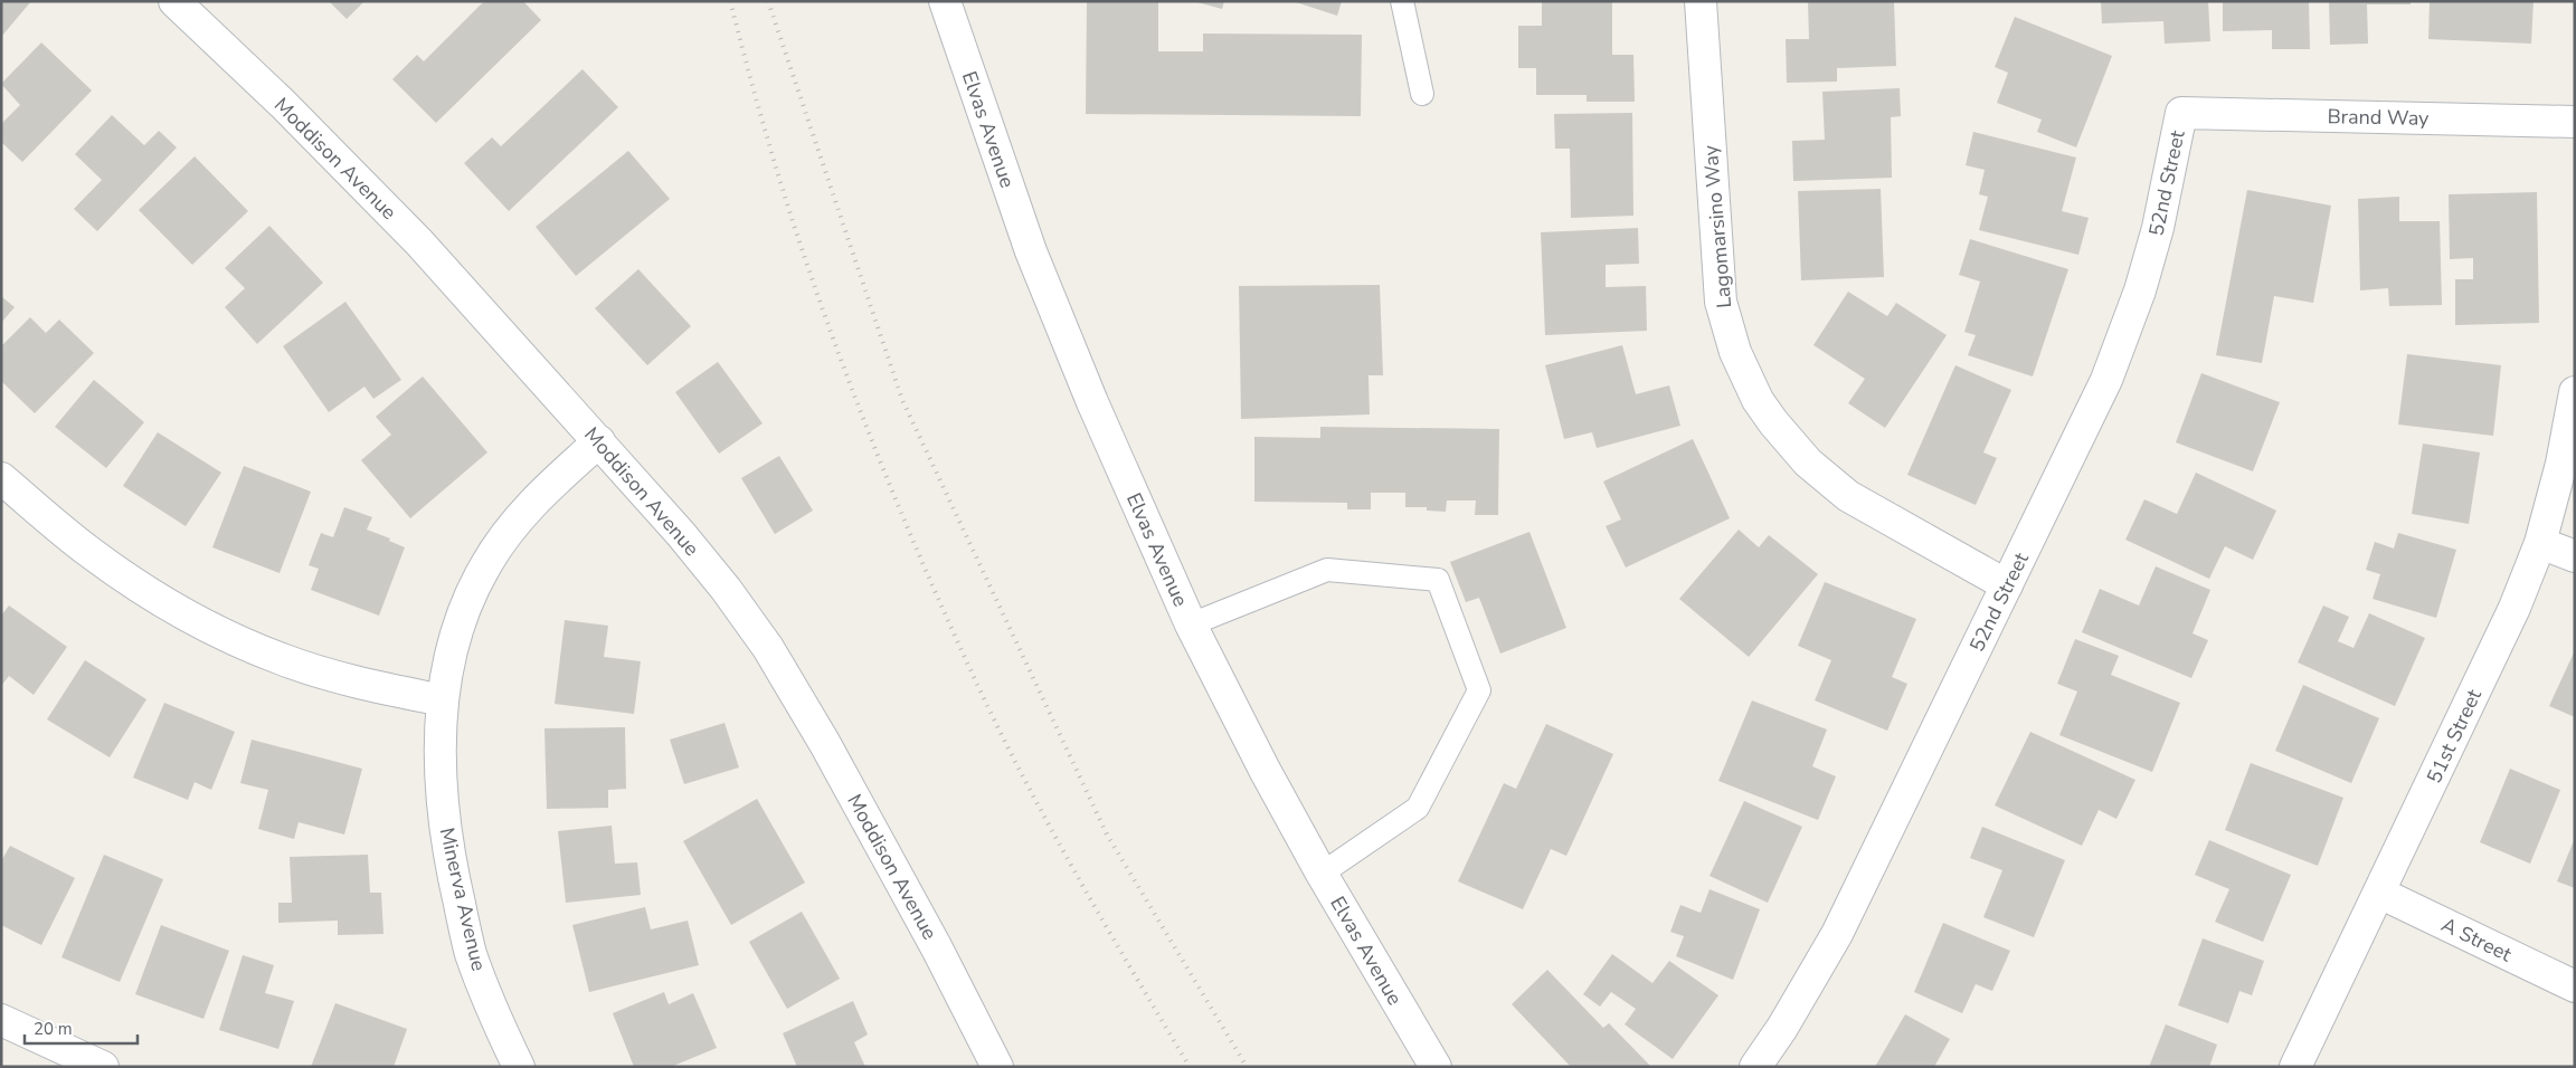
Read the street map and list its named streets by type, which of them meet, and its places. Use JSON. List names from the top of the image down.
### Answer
{
  "streets": {
    "street": [
      "Brand Way",
      "Elvas Avenue",
      "Moddison Avenue",
      "52nd Street",
      "Lagomarsino Way",
      "51st Street",
      "Minerva Avenue",
      "A Street"
    ]
  },
  "crossings": [
    ["Brand Way", "52nd Street"],
    ["Moddison Avenue", "Minerva Avenue"],
    ["52nd Street", "Lagomarsino Way"],
    ["51st Street", "A Street"]
  ],
  "scale_bar": "20 m"
}
